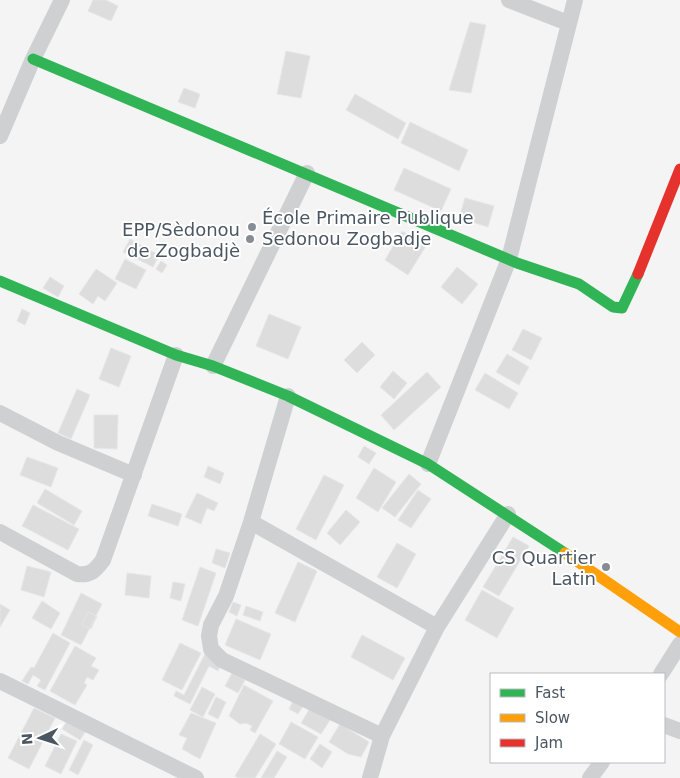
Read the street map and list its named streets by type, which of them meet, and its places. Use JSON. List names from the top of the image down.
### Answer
{
  "places": ["École Primaire Publique Sedonou Zogbadje", "EPP/Sèdonou de Zogbadjè", "CS Quartier Latin"],
  "legend": ["Fast", "Slow", "Jam"],
  "north": "left"
}
